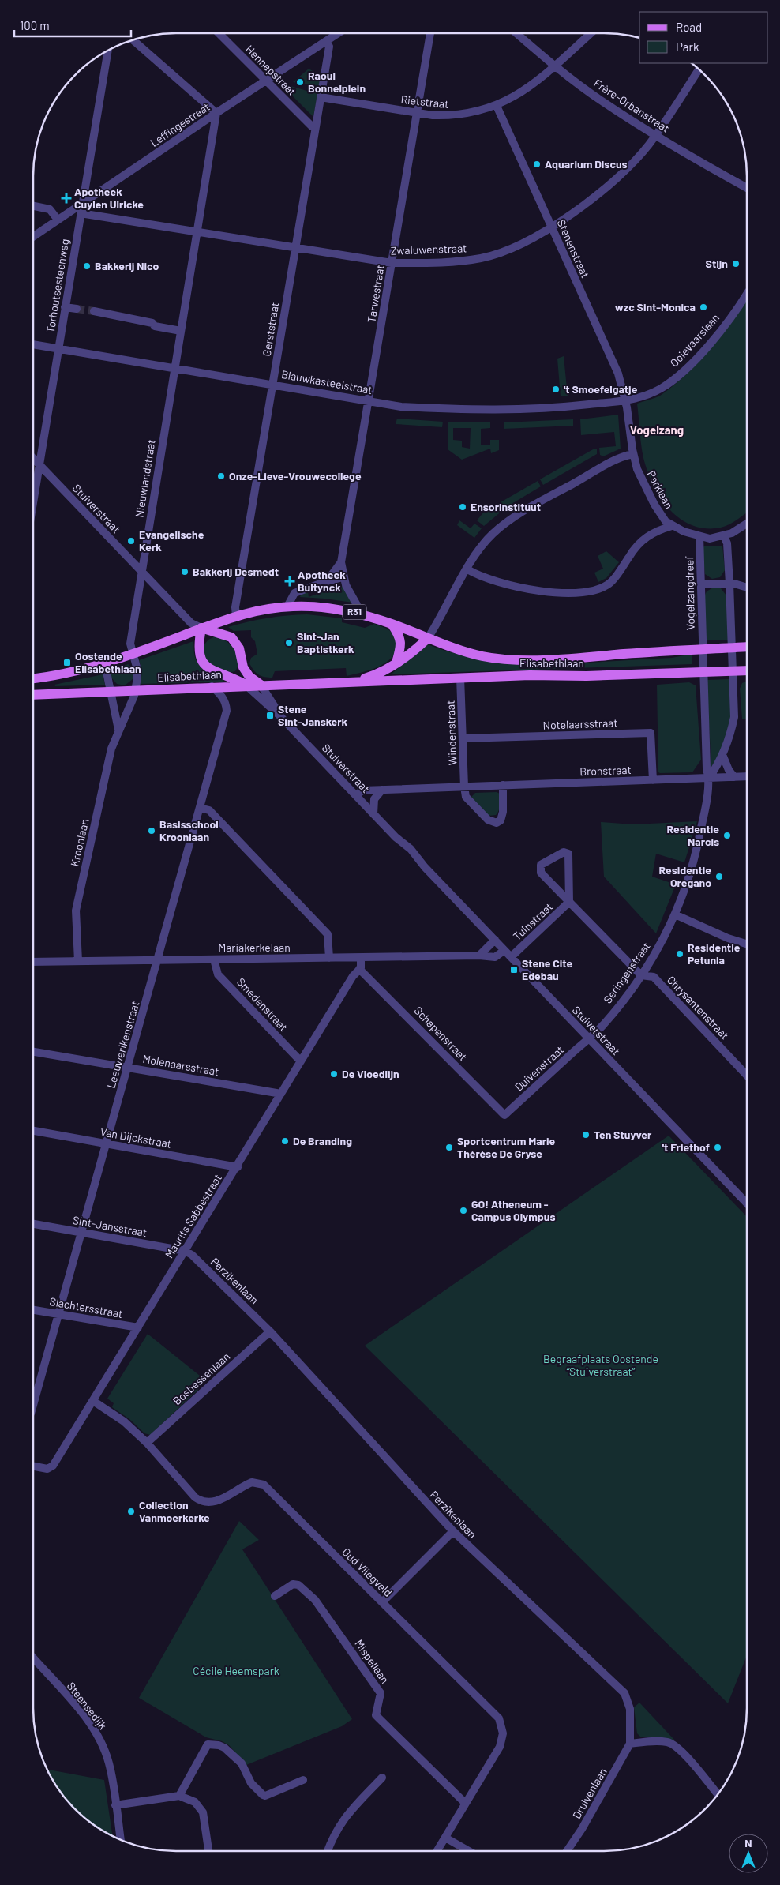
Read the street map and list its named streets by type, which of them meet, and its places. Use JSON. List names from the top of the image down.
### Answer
{
  "streets": {
    "main road": ["R31", "Elisabethlaan"],
    "street": [
      "Hennepstraat",
      "Rietstraat",
      "Frère-Orbanstraat",
      "Leffingestraat",
      "Stenenstraat",
      "Zwaluwenstraat",
      "Torhoutsesteenweg",
      "Tarwestraat",
      "Gerststraat",
      "Ooievaarslaan",
      "Blauwkasteelstraat",
      "Nieuwlandstraat",
      "Parklaan",
      "Stuiverstraat",
      "Vogelzangdreef",
      "Notelaarsstraat",
      "Windenstraat",
      "Bronstraat",
      "Kroonlaan",
      "Tuinstraat",
      "Mariakerkelaan",
      "Seringenstraat",
      "Smedenstraat",
      "Chrysantenstraat",
      "Schapenstraat",
      "Leeuwerikenstraat",
      "Molenaarsstraat",
      "Duivenstraat",
      "Van Dijckstraat",
      "Maurits Sabbestraat",
      "Sint-Jansstraat",
      "Perzikenlaan",
      "Slachtersstraat",
      "Bosbessenlaan",
      "Oud Vliegveld",
      "Mispellaan",
      "Steensedijk",
      "Druivenlaan"
    ]
  },
  "crossings": [
    ["Hennepstraat", "Leffingestraat"],
    ["Hennepstraat", "Gerststraat"],
    ["Rietstraat", "Frère-Orbanstraat"],
    ["Rietstraat", "Stenenstraat"],
    ["Rietstraat", "Tarwestraat"],
    ["Rietstraat", "Gerststraat"],
    ["Frère-Orbanstraat", "Zwaluwenstraat"],
    ["Leffingestraat", "Torhoutsesteenweg"],
    ["Leffingestraat", "Nieuwlandstraat"],
    ["Stenenstraat", "Zwaluwenstraat"],
    ["Stenenstraat", "Ooievaarslaan"],
    ["Stenenstraat", "Blauwkasteelstraat"],
    ["Stenenstraat", "Parklaan"],
    ["Zwaluwenstraat", "Torhoutsesteenweg"],
    ["Zwaluwenstraat", "Tarwestraat"],
    ["Zwaluwenstraat", "Gerststraat"],
    ["Zwaluwenstraat", "Nieuwlandstraat"],
    ["Torhoutsesteenweg", "Blauwkasteelstraat"],
    ["Torhoutsesteenweg", "Stuiverstraat"],
    ["Tarwestraat", "Blauwkasteelstraat"],
    ["Tarwestraat", "Elisabethlaan"],
    ["Gerststraat", "Blauwkasteelstraat"],
    ["Gerststraat", "Elisabethlaan"],
    ["Ooievaarslaan", "Blauwkasteelstraat"],
    ["Ooievaarslaan", "Parklaan"],
    ["Blauwkasteelstraat", "Nieuwlandstraat"],
    ["Blauwkasteelstraat", "Parklaan"],
    ["Nieuwlandstraat", "Stuiverstraat"],
    ["Nieuwlandstraat", "Elisabethlaan"],
    ["Parklaan", "Vogelzangdreef"],
    ["Stuiverstraat", "Elisabethlaan"],
    ["Stuiverstraat", "Bronstraat"],
    ["Stuiverstraat", "Tuinstraat"],
    ["Stuiverstraat", "Mariakerkelaan"],
    ["Stuiverstraat", "Seringenstraat"],
    ["Stuiverstraat", "Duivenstraat"],
    ["Vogelzangdreef", "Elisabethlaan"],
    ["Vogelzangdreef", "Seringenstraat"],
    ["Elisabethlaan", "Windenstraat"],
    ["Elisabethlaan", "Kroonlaan"],
    ["Elisabethlaan", "Seringenstraat"],
    ["Elisabethlaan", "Leeuwerikenstraat"],
    ["Notelaarsstraat", "Windenstraat"],
    ["Notelaarsstraat", "Bronstraat"],
    ["Windenstraat", "Bronstraat"],
    ["Bronstraat", "Seringenstraat"],
    ["Kroonlaan", "Mariakerkelaan"],
    ["Mariakerkelaan", "Smedenstraat"],
    ["Mariakerkelaan", "Leeuwerikenstraat"],
    ["Mariakerkelaan", "Maurits Sabbestraat"],
    ["Seringenstraat", "Chrysantenstraat"],
    ["Seringenstraat", "Duivenstraat"],
    ["Smedenstraat", "Maurits Sabbestraat"],
    ["Schapenstraat", "Duivenstraat"],
    ["Schapenstraat", "Maurits Sabbestraat"],
    ["Leeuwerikenstraat", "Molenaarsstraat"],
    ["Leeuwerikenstraat", "Van Dijckstraat"],
    ["Leeuwerikenstraat", "Sint-Jansstraat"],
    ["Leeuwerikenstraat", "Slachtersstraat"],
    ["Molenaarsstraat", "Maurits Sabbestraat"],
    ["Van Dijckstraat", "Maurits Sabbestraat"],
    ["Maurits Sabbestraat", "Sint-Jansstraat"],
    ["Maurits Sabbestraat", "Perzikenlaan"],
    ["Maurits Sabbestraat", "Slachtersstraat"],
    ["Maurits Sabbestraat", "Oud Vliegveld"],
    ["Sint-Jansstraat", "Perzikenlaan"],
    ["Perzikenlaan", "Bosbessenlaan"],
    ["Perzikenlaan", "Druivenlaan"],
    ["Bosbessenlaan", "Oud Vliegveld"],
    ["Oud Vliegveld", "Mispellaan"]
  ],
  "districts": ["Vogelzang"],
  "parks": ["Begraafplaats Oostende “Stuiverstraat”", "Cécile Heemspark"],
  "places": {
    "other": [
      "Raoul Bonnelplein",
      "Aquarium Discus",
      "Stijn",
      "Bakkerij Nico",
      "wzc Sint-Monica",
      "'t Smoefelgatje",
      "Onze-Lieve-Vrouwecollege",
      "Ensorinstituut",
      "Evangelische Kerk",
      "Bakkerij Desmedt",
      "Sint-Jan Baptistkerk",
      "Basisschool Kroonlaan",
      "Residentie Narcis",
      "Residentie Oregano",
      "Residentie Petunia",
      "De Vloedlijn",
      "Ten Stuyver",
      "De Branding",
      "Sportcentrum Marie Thérèse De Gryse",
      "'t Friethof",
      "GO! Atheneum - Campus Olympus",
      "Collection Vanmoerkerke"
    ],
    "health": ["Apotheek Cuylen Ulricke", "Apotheek Bultynck"],
    "transit": ["Oostende Elisabethlaan", "Stene Sint-Janskerk", "Stene Cite Edebau"]
  },
  "legend": ["Road", "Park"],
  "scale_bar": "100 m",
  "north": "top"
}
